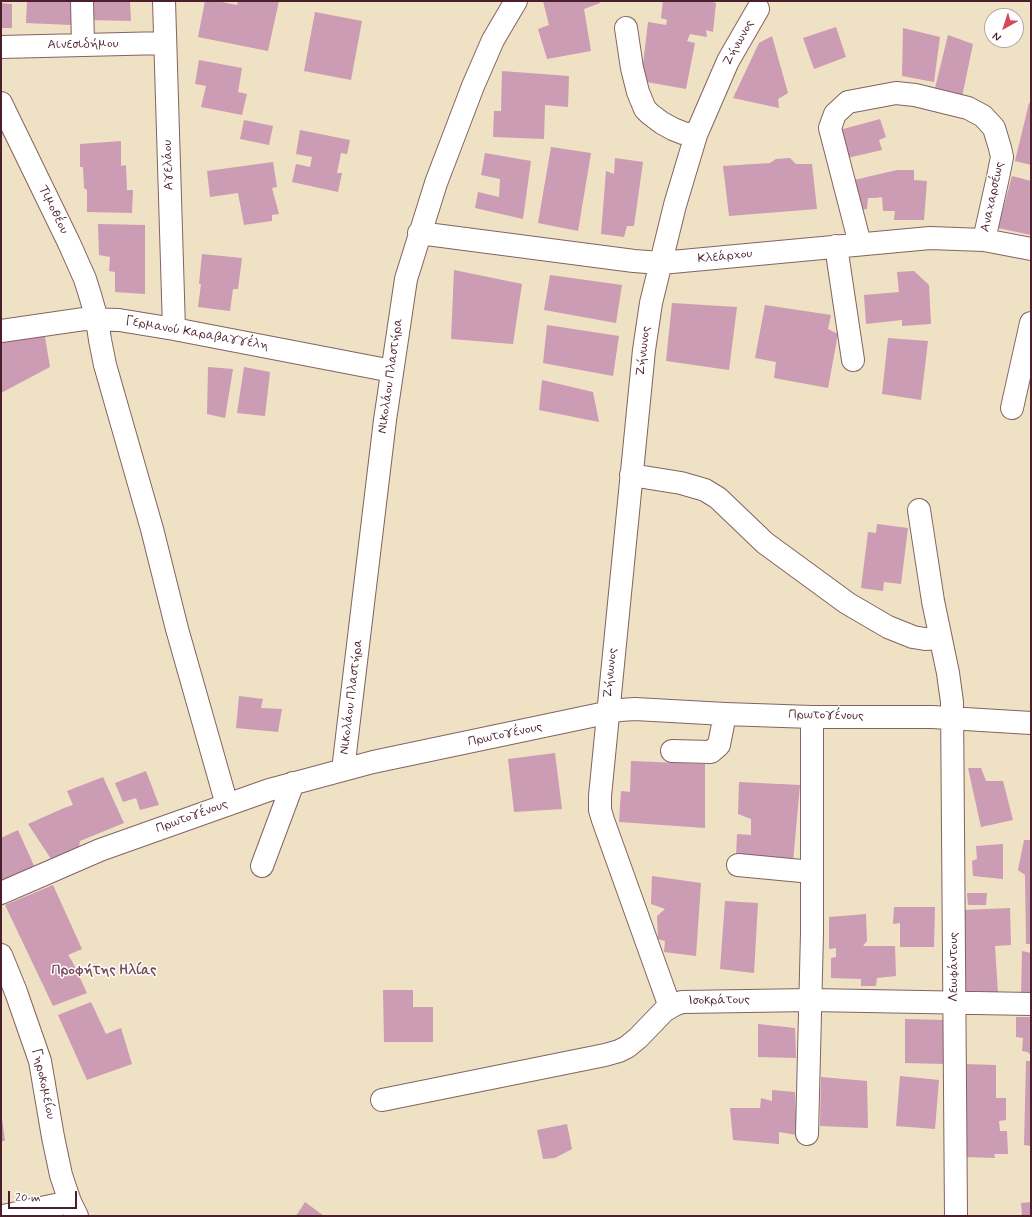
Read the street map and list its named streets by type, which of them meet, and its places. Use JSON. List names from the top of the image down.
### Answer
{
  "streets": {
    "street": [
      "Ζήνωνος",
      "Αινεσιδήμου",
      "Αγελάου",
      "Αναχαρσέως",
      "Τιμοθέου",
      "Κλεάρχου",
      "Γερμανού Καραβαγγέλη",
      "Νικολάου Πλαστήρα",
      "Πρωτογένους",
      "Λεωφάντους",
      "Ισοκράτους",
      "Γηροκομείου"
    ]
  },
  "crossings": [
    ["Ζήνωνος", "Κλεάρχου"],
    ["Ζήνωνος", "Πρωτογένους"],
    ["Ζήνωνος", "Ισοκράτους"],
    ["Αινεσιδήμου", "Αγελάου"],
    ["Αγελάου", "Γερμανού Καραβαγγέλη"],
    ["Αναχαρσέως", "Κλεάρχου"],
    ["Τιμοθέου", "Γερμανού Καραβαγγέλη"],
    ["Τιμοθέου", "Πρωτογένους"],
    ["Κλεάρχου", "Νικολάου Πλαστήρα"],
    ["Γερμανού Καραβαγγέλη", "Νικολάου Πλαστήρα"],
    ["Νικολάου Πλαστήρα", "Πρωτογένους"],
    ["Πρωτογένους", "Λεωφάντους"],
    ["Λεωφάντους", "Ισοκράτους"]
  ],
  "districts": ["Προφήτης Ηλίας"],
  "scale_bar": "20 m",
  "north": "bottom left"
}
